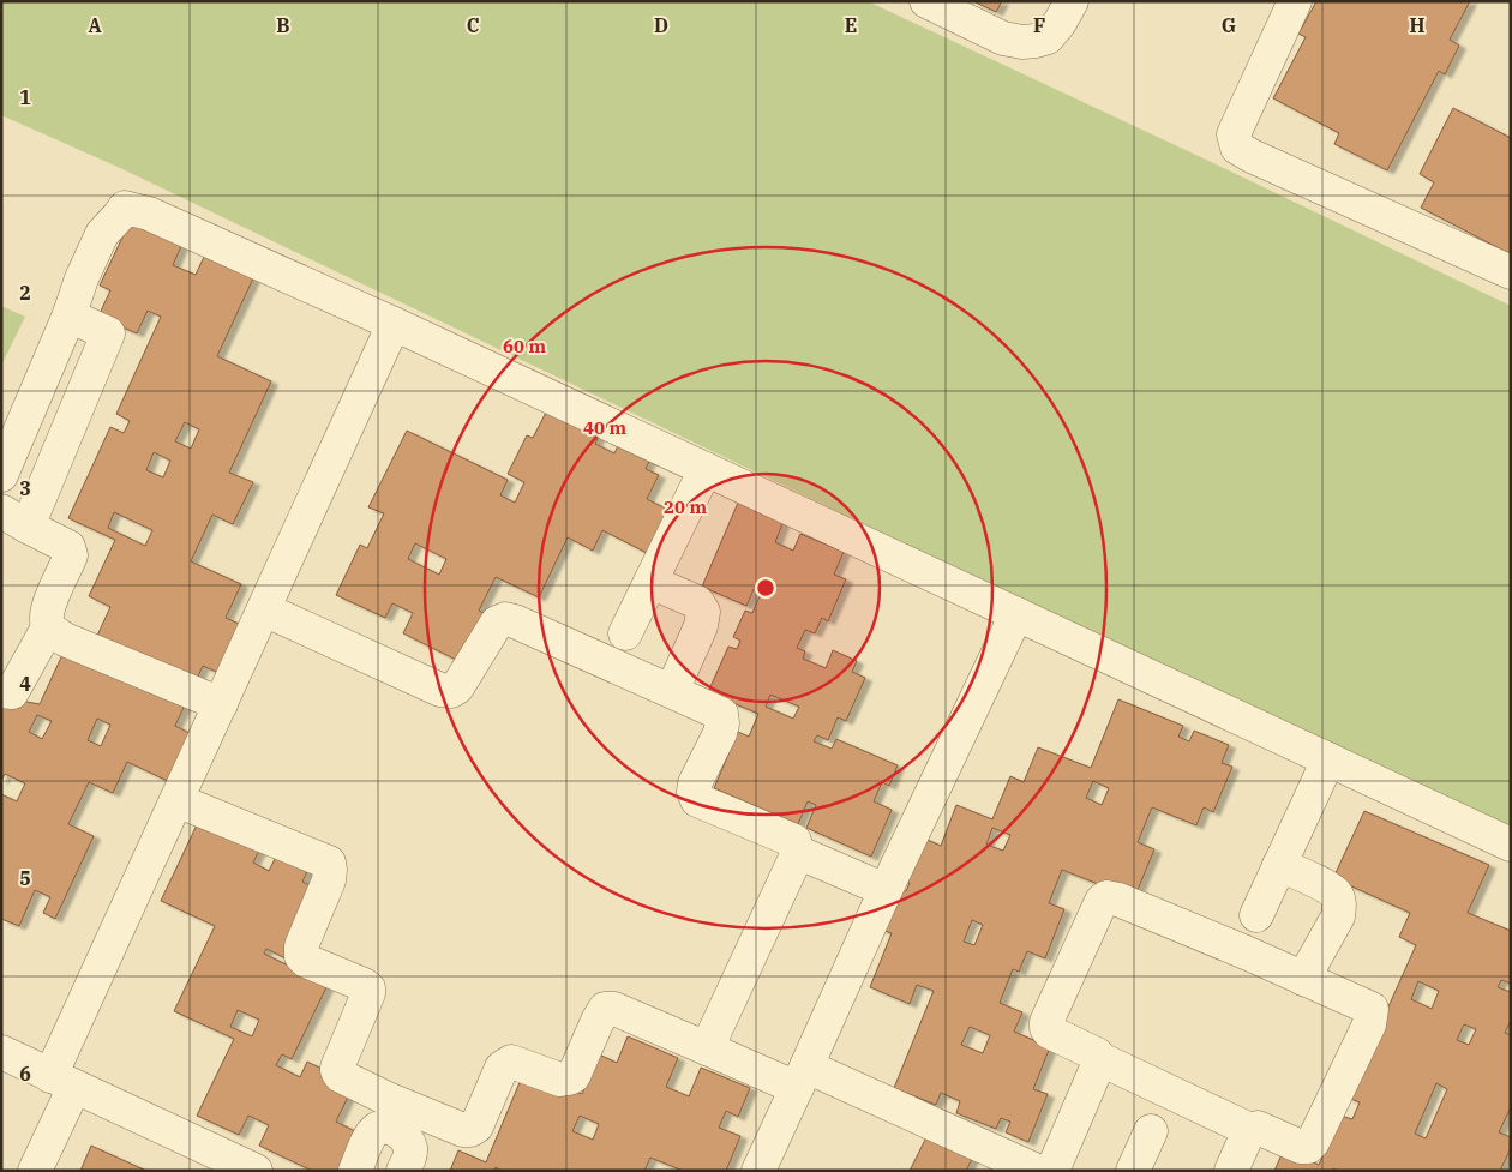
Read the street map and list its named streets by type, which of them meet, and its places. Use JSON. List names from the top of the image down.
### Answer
{
  "grid": {
    "columns": [
      "A",
      "B",
      "C",
      "D",
      "E",
      "F",
      "G",
      "H"
    ],
    "rows": [
      "1",
      "2",
      "3",
      "4",
      "5",
      "6"
    ]
  },
  "rings": ["60 m", "40 m", "20 m"]
}
